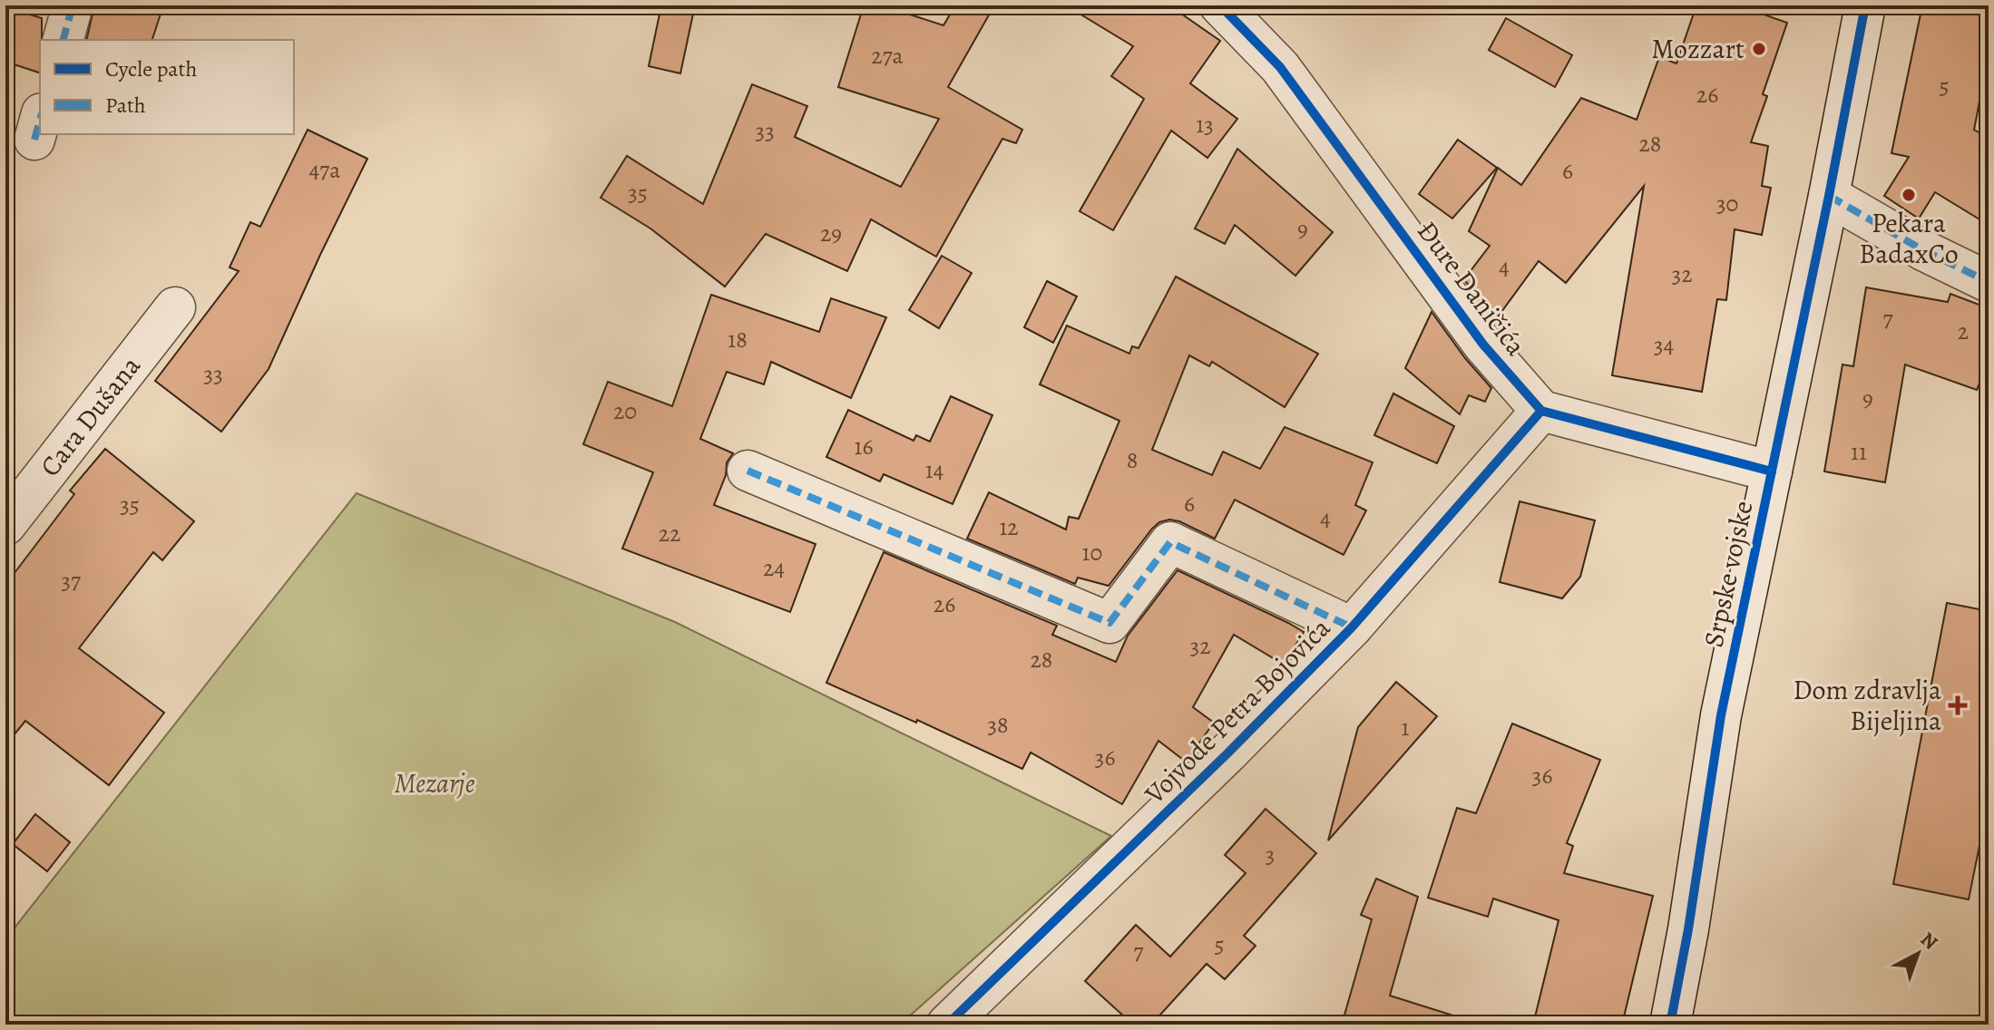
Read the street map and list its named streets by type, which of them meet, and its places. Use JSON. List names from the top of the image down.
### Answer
{
  "streets": {
    "street": [
      "Đure Daničića",
      "Cara Dušana",
      "Srpske vojske",
      "Vojvode Petra Bojovića"
    ]
  },
  "crossings": [
    ["Đure Daničića", "Vojvode Petra Bojovića"]
  ],
  "parks": ["Mezarje"],
  "places": {
    "other": ["Mozzart", "Pekara BadaxCo"],
    "health": ["Dom zdravlja Bijeljina"]
  },
  "house_numbers": [
    "27a",
    "5",
    "26",
    "13",
    "33",
    "28",
    "47a",
    "6",
    "35",
    "30",
    "9",
    "29",
    "4",
    "32",
    "7",
    "2",
    "18",
    "34",
    "33",
    "9",
    "20",
    "16",
    "11",
    "8",
    "14",
    "6",
    "35",
    "4",
    "12",
    "22",
    "10",
    "24",
    "37",
    "26",
    "32",
    "28",
    "38",
    "1",
    "36",
    "36",
    "3",
    "5",
    "7"
  ],
  "legend": ["Cycle path", "Path"],
  "north": "top right"
}
